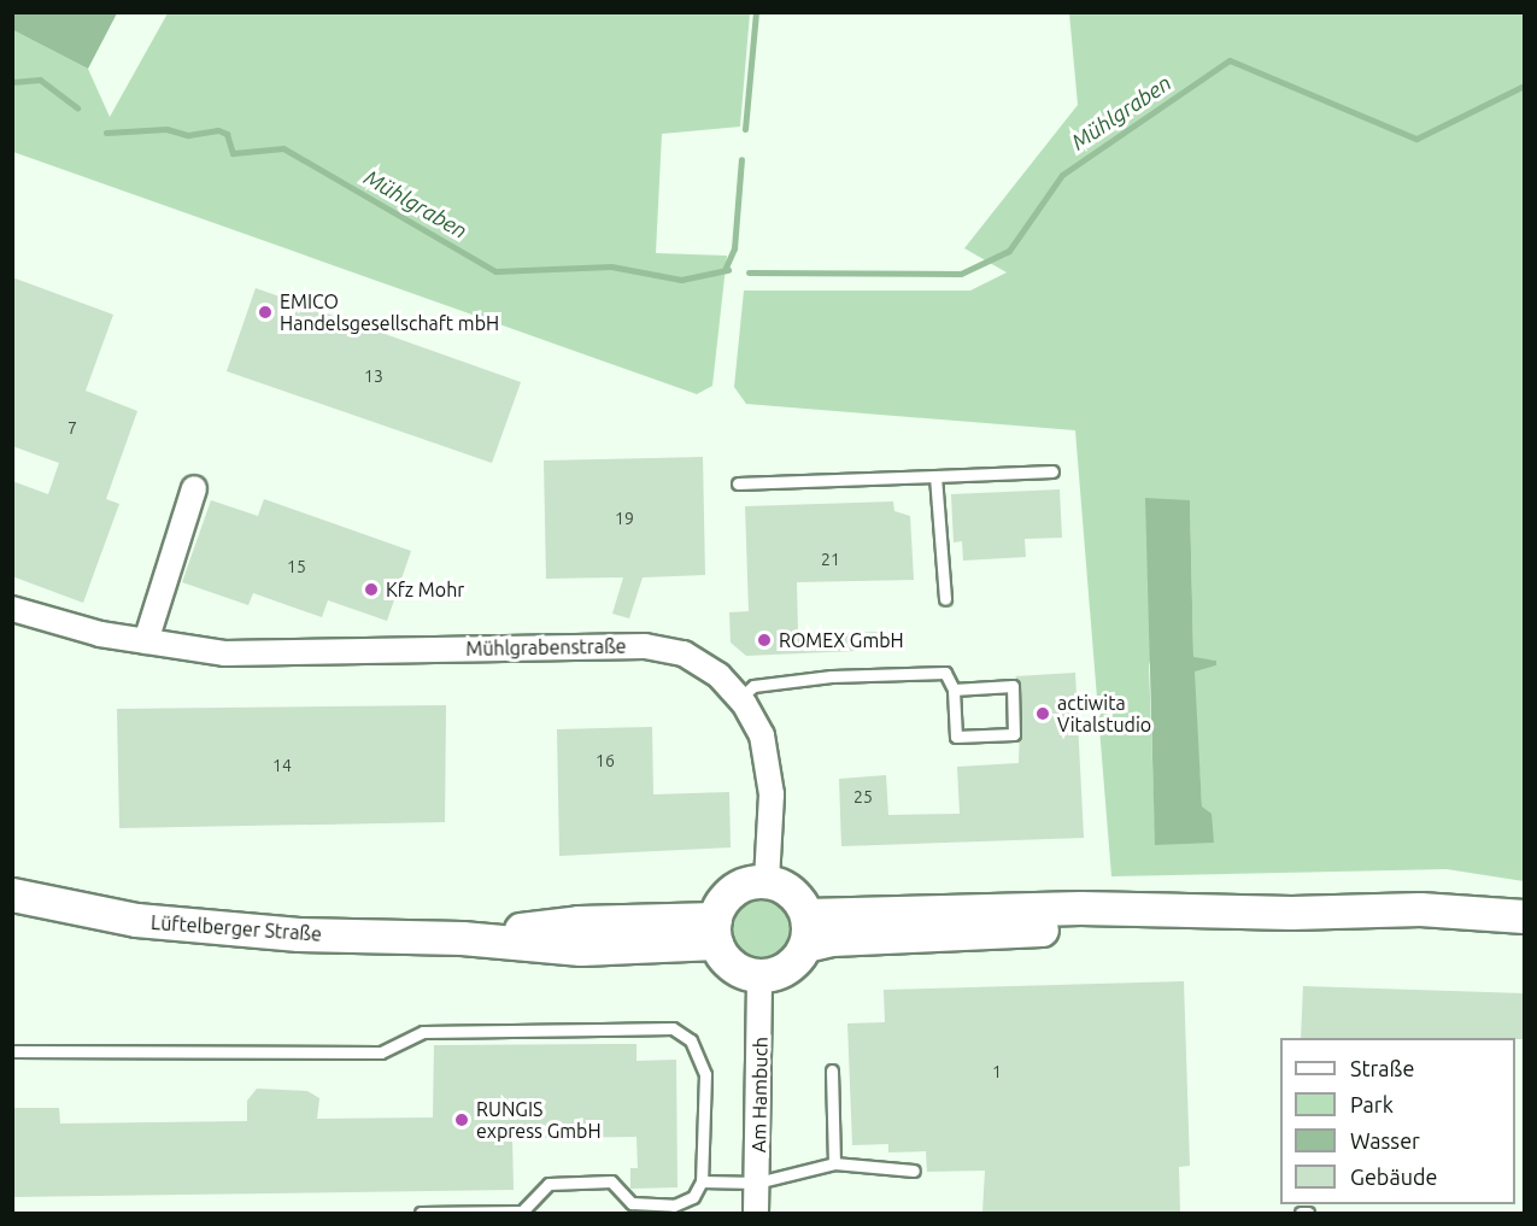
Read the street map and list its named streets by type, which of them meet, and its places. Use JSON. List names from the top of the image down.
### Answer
{
  "streets": {
    "main road": ["Lüftelberger Straße"],
    "street": ["Mühlgrabenstraße", "Am Hambuch"]
  },
  "crossings": [
    ["Mühlgrabenstraße", "Lüftelberger Straße"],
    ["Mühlgrabenstraße", "Am Hambuch"],
    ["Lüftelberger Straße", "Am Hambuch"]
  ],
  "water": ["Mühlgraben"],
  "places": [
    "EMICO Handelsgesellschaft mbH",
    "Kfz Mohr",
    "ROMEX GmbH",
    "actiwita Vitalstudio",
    "RUNGIS express GmbH"
  ],
  "house_numbers": [
    "13",
    "7",
    "19",
    "21",
    "15",
    "16",
    "14",
    "25",
    "1"
  ],
  "legend": [
    "Straße",
    "Park",
    "Wasser",
    "Gebäude"
  ]
}
